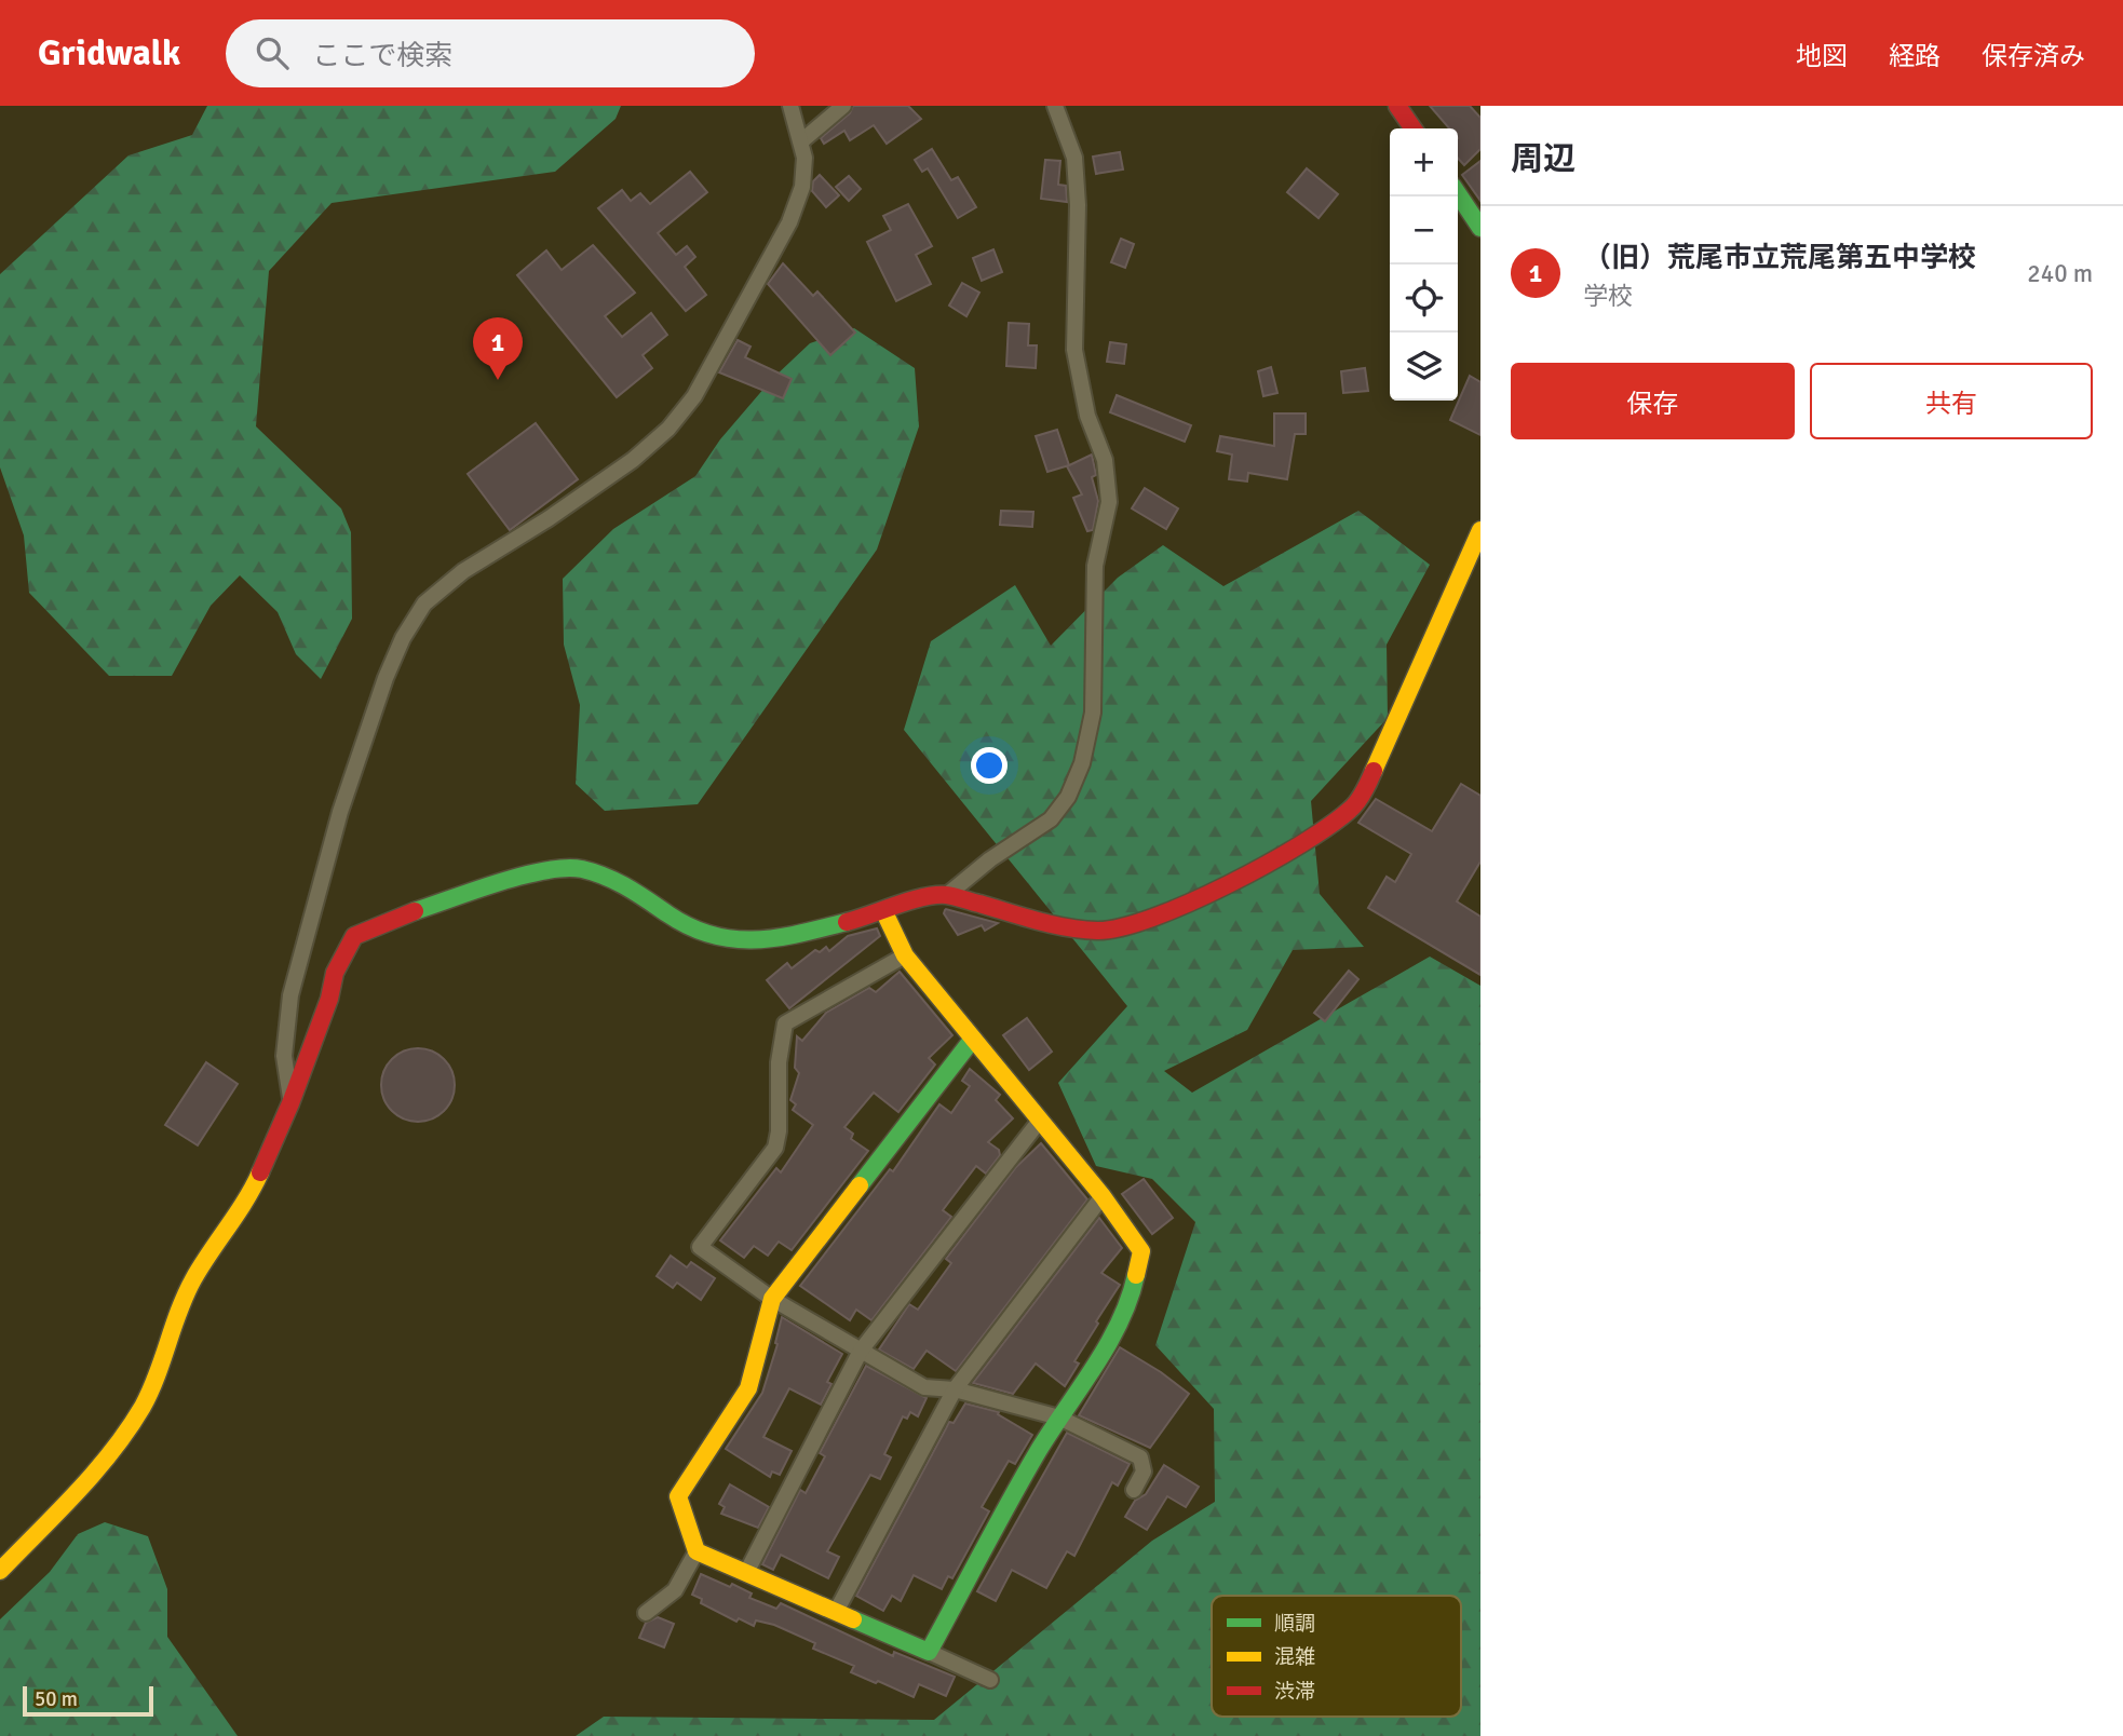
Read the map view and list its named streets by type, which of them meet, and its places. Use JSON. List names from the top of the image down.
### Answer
{
  "legend": ["順調", "混雑", "渋滞"],
  "scale_bar": "50 m",
  "page": {
    "header": "Gridwalk",
    "search": "ここで検索",
    "nav": ["地図", "経路", "保存済み"],
    "heading": "周辺",
    "map_buttons": ["+", "−"],
    "list": [
      {
        "mark": "1",
        "name": "（旧）荒尾市立荒尾第五中学校",
        "note": "学校",
        "value": "240 m"
      }
    ],
    "pins": "1",
    "buttons": ["保存", "共有"],
    "scale": "50 m"
  }
}
